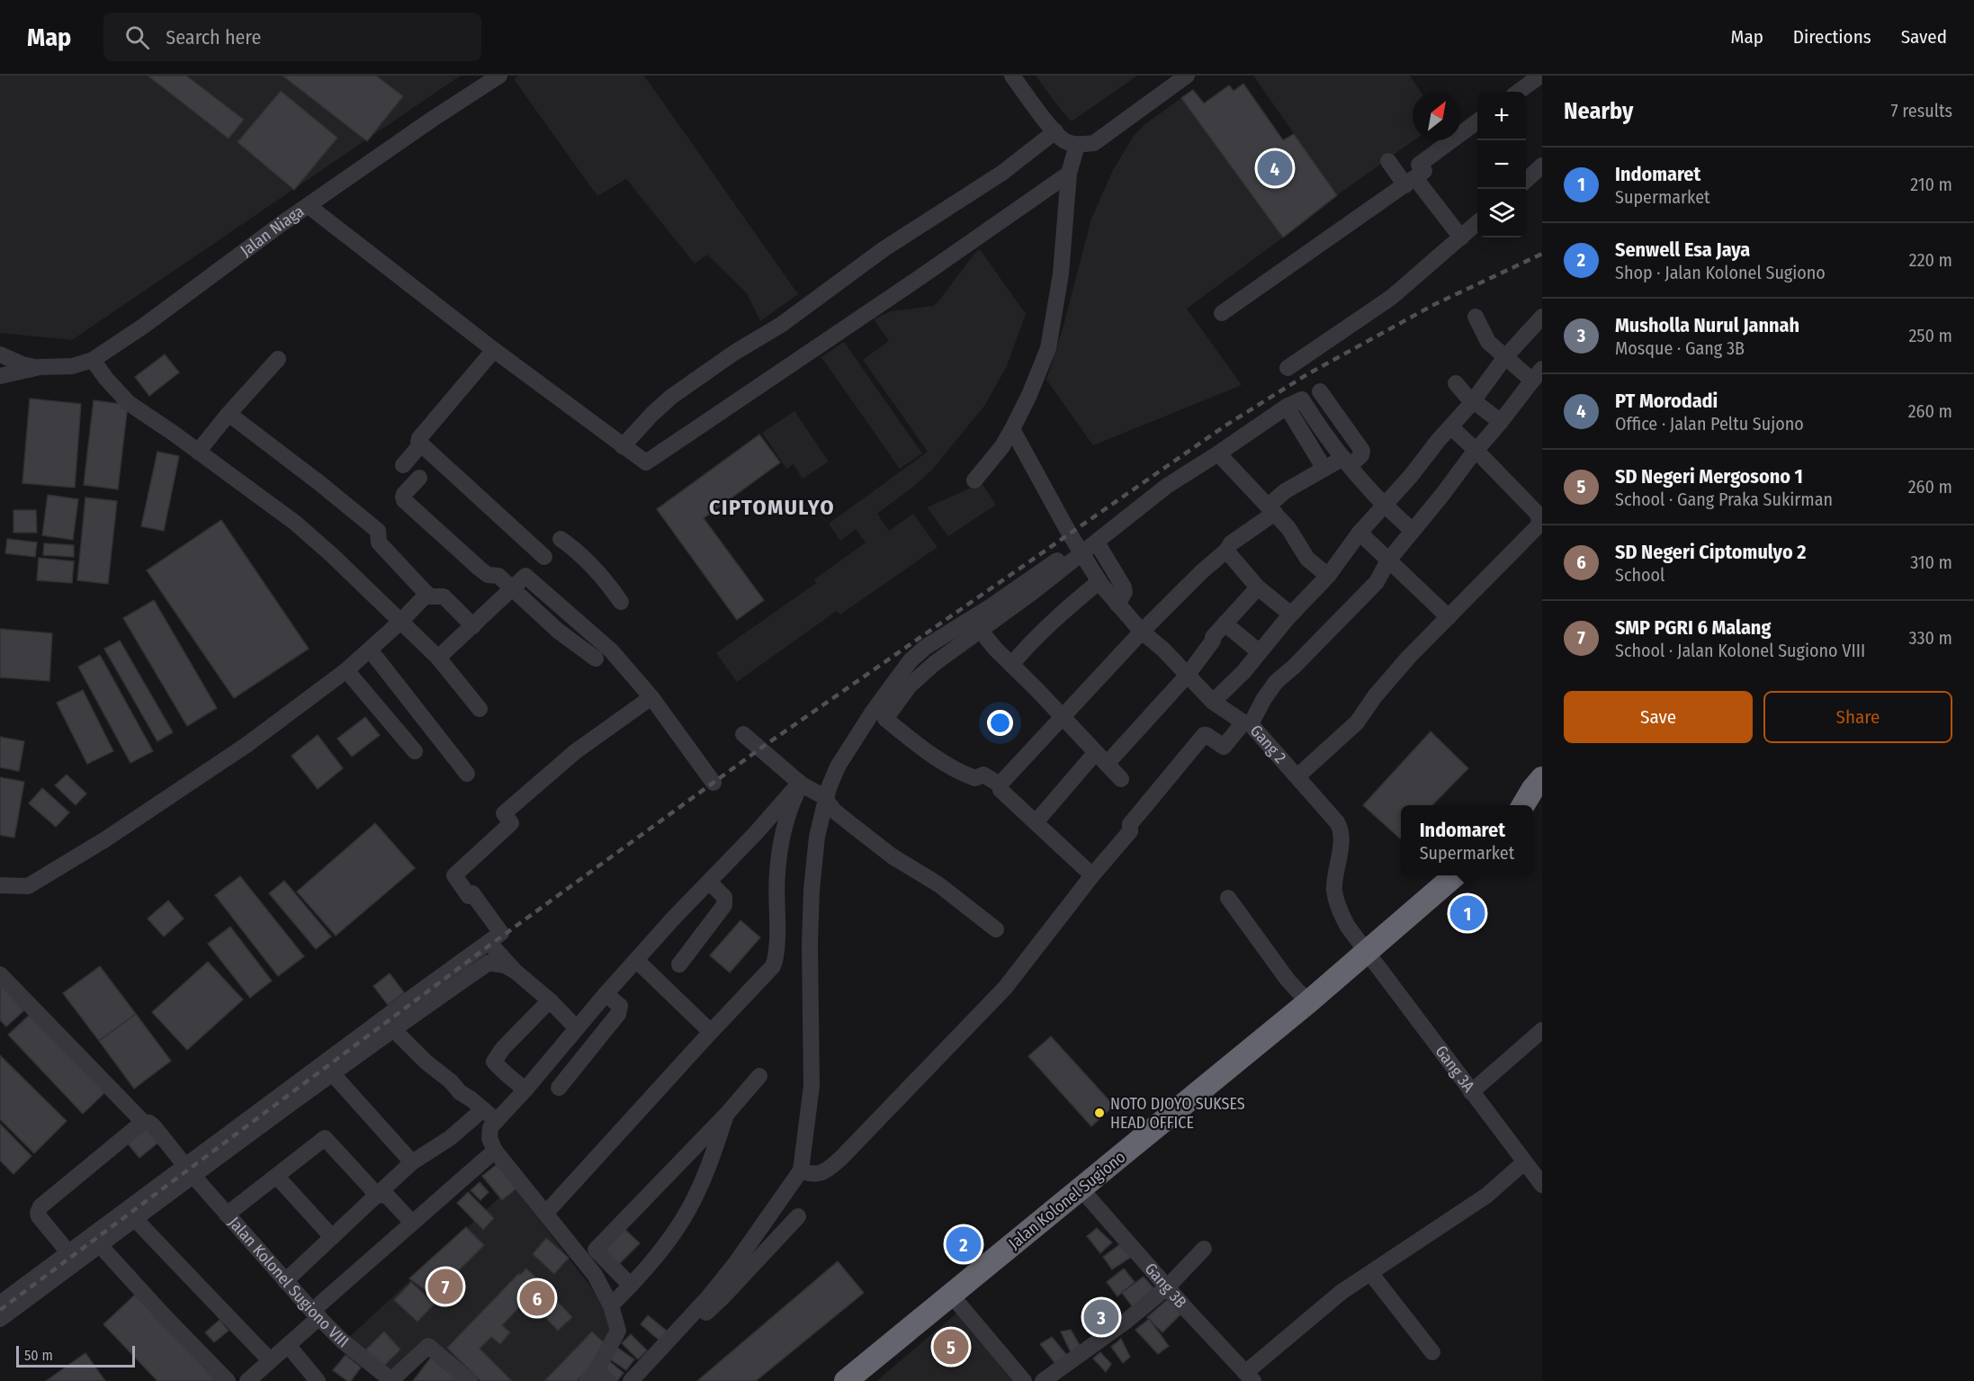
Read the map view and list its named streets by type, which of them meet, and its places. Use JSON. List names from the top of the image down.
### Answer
{
  "streets": {
    "highway": ["Jalan Kolonel Sugiono"],
    "street": [
      "Jalan Niaga",
      "Gang 2",
      "Gang 3A",
      "Jalan Kolonel Sugiono VIII",
      "Gang 3B"
    ]
  },
  "crossings": [
    ["Gang 2", "Gang 3A"],
    ["Gang 2", "Jalan Kolonel Sugiono"],
    ["Gang 3A", "Jalan Kolonel Sugiono"],
    ["Jalan Kolonel Sugiono", "Gang 3B"]
  ],
  "districts": ["CIPTOMULYO"],
  "places": ["NOTO DJOYO SUKSES HEAD OFFICE"],
  "scale_bar": "50 m",
  "north": "top right",
  "page": {
    "header": "Map",
    "search": "Search here",
    "nav": ["Map", "Directions", "Saved"],
    "heading": ["Nearby", "7 results"],
    "map_buttons": ["+", "−"],
    "list": [
      {
        "mark": "1",
        "name": "Indomaret",
        "note": "Supermarket",
        "value": "210 m"
      },
      {
        "mark": "2",
        "name": "Senwell Esa Jaya",
        "note": "Shop · Jalan Kolonel Sugiono",
        "value": "220 m"
      },
      {
        "mark": "3",
        "name": "Musholla Nurul Jannah",
        "note": "Mosque · Gang 3B",
        "value": "250 m"
      },
      {
        "mark": "4",
        "name": "PT Morodadi",
        "note": "Office · Jalan Peltu Sujono",
        "value": "260 m"
      },
      {
        "mark": "5",
        "name": "SD Negeri Mergosono 1",
        "note": "School · Gang Praka Sukirman",
        "value": "260 m"
      },
      {
        "mark": "6",
        "name": "SD Negeri Ciptomulyo 2",
        "note": "School",
        "value": "310 m"
      },
      {
        "mark": "7",
        "name": "SMP PGRI 6 Malang",
        "note": "School · Jalan Kolonel Sugiono VIII",
        "value": "330 m"
      }
    ],
    "pins": [
      "4",
      "1",
      "2",
      "7",
      "6",
      "3",
      "5"
    ],
    "buttons": ["Save", "Share"],
    "popup": ["Indomaret", "Supermarket"],
    "scale": "50 m"
  }
}
